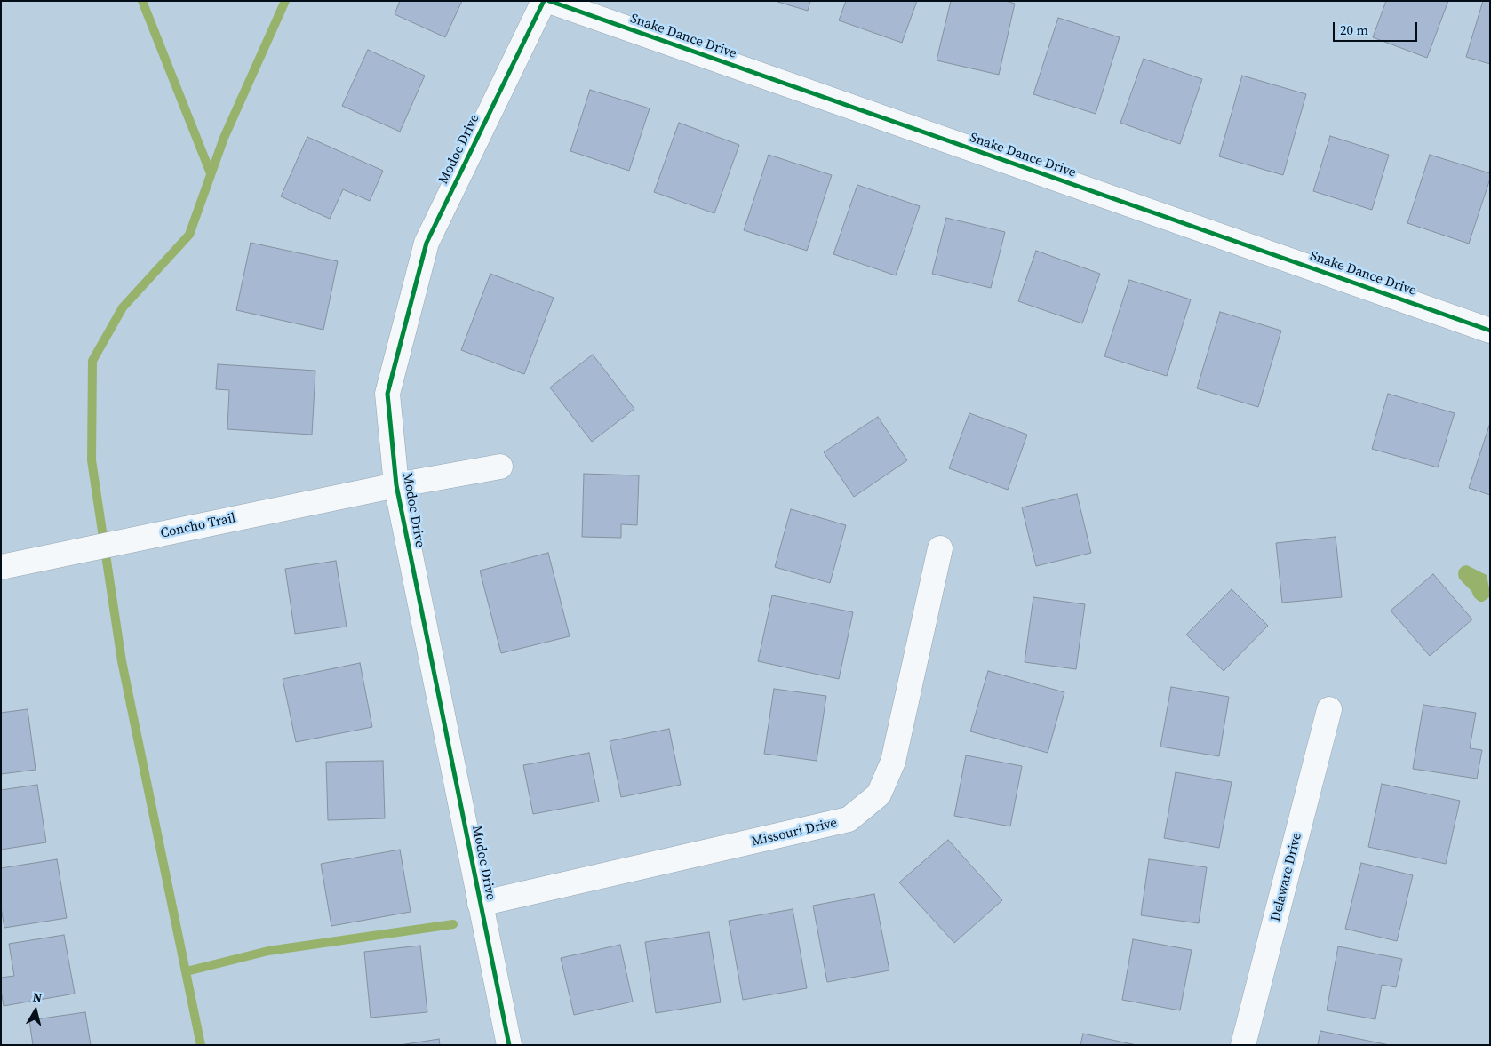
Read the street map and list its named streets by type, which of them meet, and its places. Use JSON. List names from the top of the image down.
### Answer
{
  "streets": {
    "street": [
      "Snake Dance Drive",
      "Modoc Drive",
      "Concho Trail",
      "Missouri Drive",
      "Delaware Drive"
    ]
  },
  "crossings": [
    ["Modoc Drive", "Concho Trail"],
    ["Modoc Drive", "Missouri Drive"]
  ],
  "scale_bar": "20 m",
  "north": "top"
}
